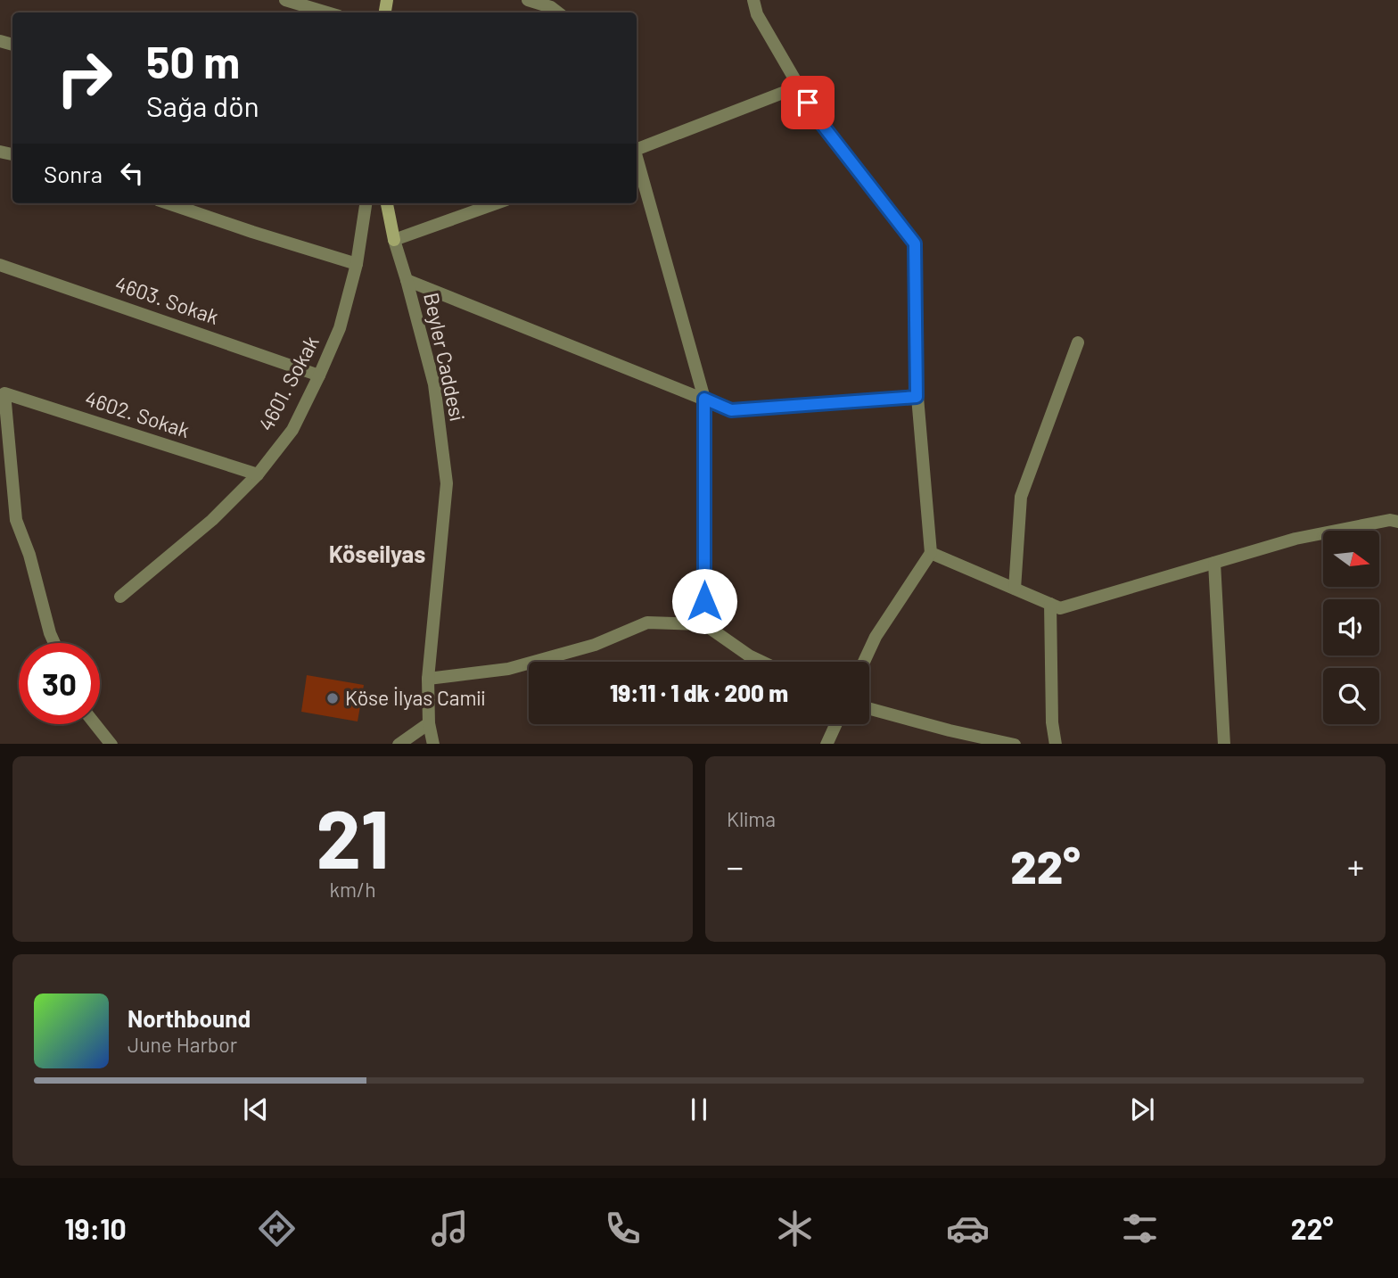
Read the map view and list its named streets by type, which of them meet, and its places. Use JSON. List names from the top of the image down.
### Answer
{
  "streets": {
    "street": [
      "4603. Sokak",
      "Beyler Caddesi",
      "4601. Sokak",
      "4602. Sokak"
    ]
  },
  "crossings": [
    ["4603. Sokak", "4601. Sokak"],
    ["4601. Sokak", "4602. Sokak"]
  ],
  "districts": ["Köseilyas"],
  "places": ["Köse İlyas Camii"],
  "north": "right",
  "page": {
    "turn": ["50 m", "Sağa dön"],
    "then": "Sonra",
    "limit": "30",
    "trip": "19:11 · 1 dk · 200 m",
    "tile": [
      ["21", "km/h"],
      "Klima"
    ],
    "heat": ["−", "22°", "+"],
    "song": ["Northbound", "June Harbor"],
    "tabs": ["19:10", "22°"]
  }
}
